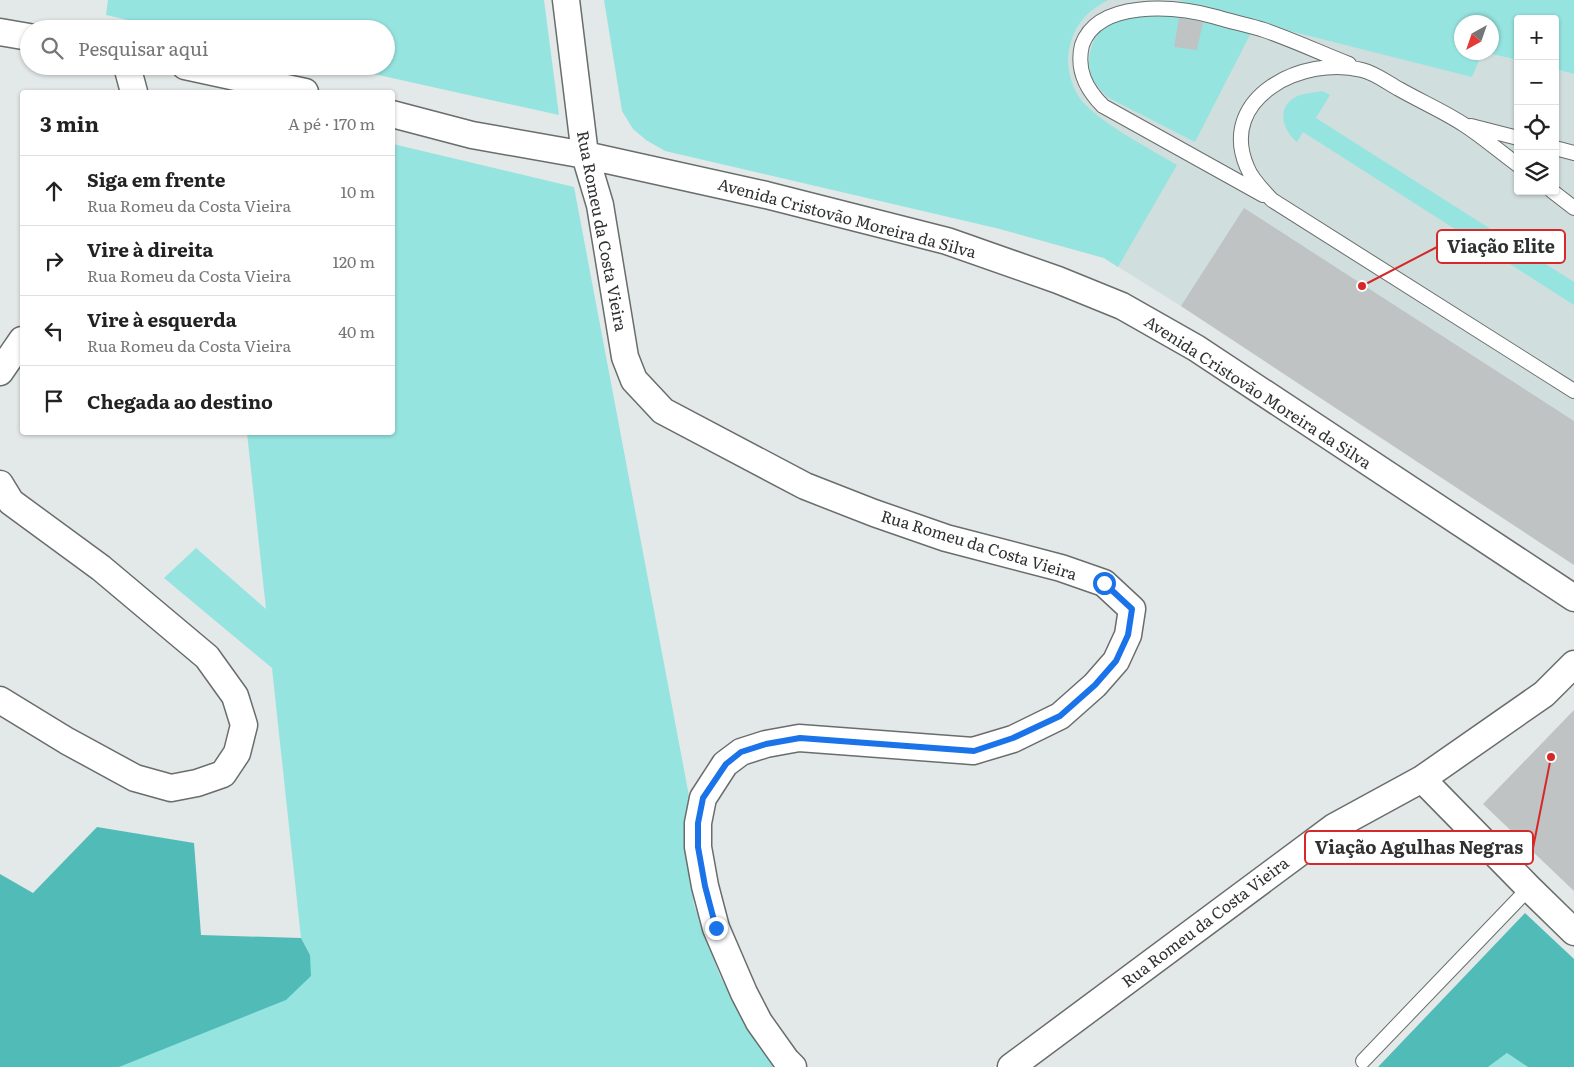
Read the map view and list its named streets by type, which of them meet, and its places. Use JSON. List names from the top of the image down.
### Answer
{
  "streets": {
    "street": ["Avenida Cristovão Moreira da Silva", "Rua Romeu da Costa Vieira"]
  },
  "crossings": [
    ["Avenida Cristovão Moreira da Silva", "Rua Romeu da Costa Vieira"]
  ],
  "places": ["Viação Elite", "Viação Agulhas Negras"],
  "north": "bottom left",
  "page": {
    "map_buttons": ["+", "−"],
    "search": "Pesquisar aqui",
    "heading": ["3 min", "A pé · 170 m"],
    "list": [
      ["Siga em frente", "Rua Romeu da Costa Vieira", "10 m"],
      ["Vire à direita", "Rua Romeu da Costa Vieira", "120 m"],
      ["Vire à esquerda", "Rua Romeu da Costa Vieira", "40 m"],
      "Chegada ao destino"
    ]
  }
}
